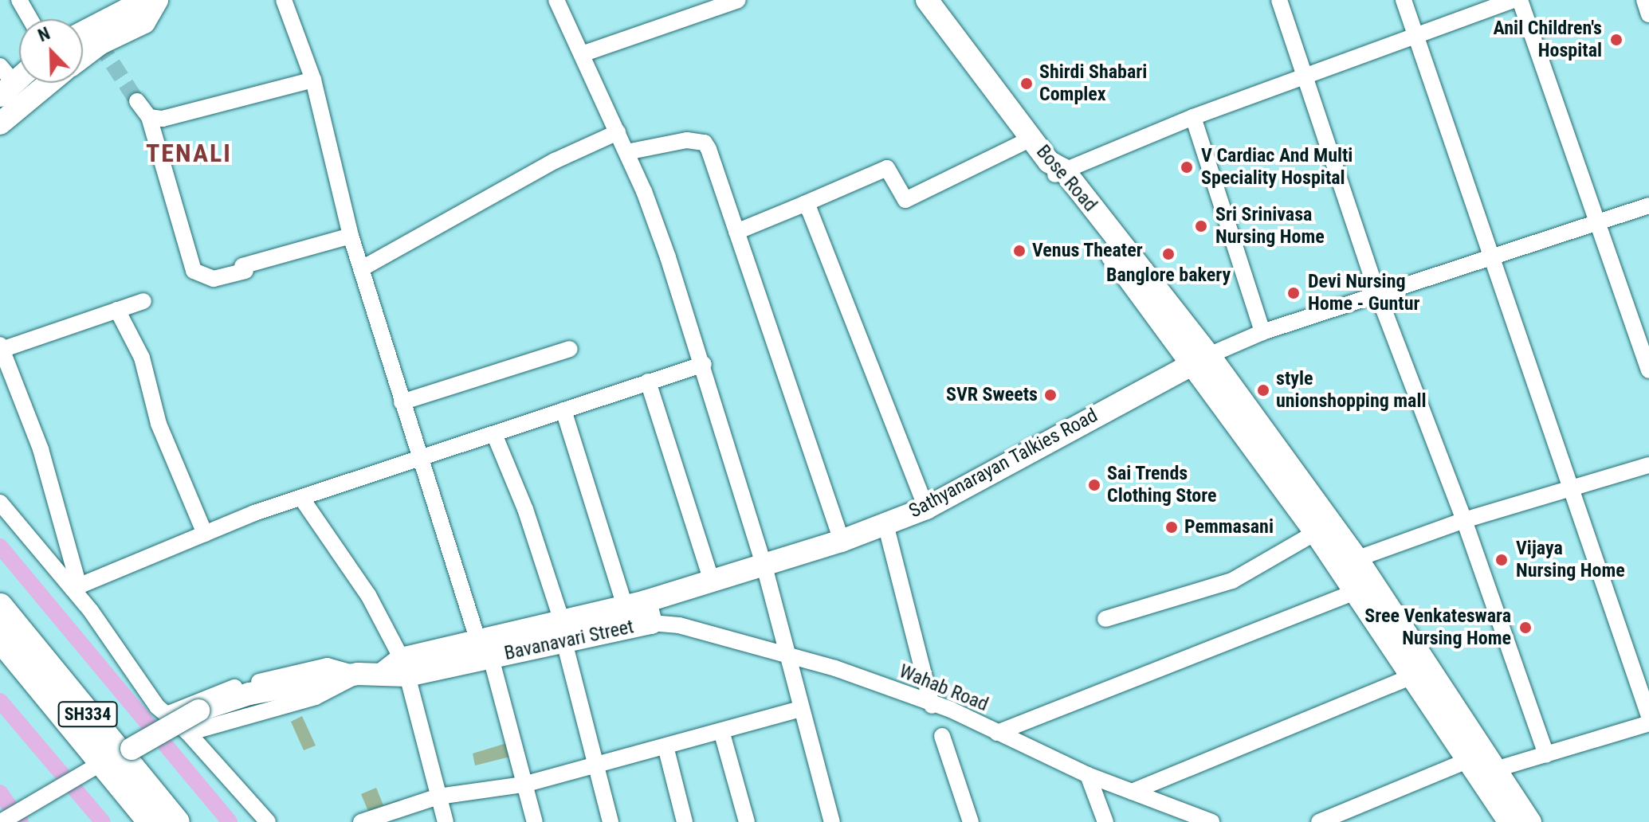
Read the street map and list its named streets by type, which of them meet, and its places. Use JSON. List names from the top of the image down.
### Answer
{
  "streets": {
    "main road": [
      "Bose Road",
      "Sathyanarayan Talkies Road",
      "Bavanavari Street",
      "SH334"
    ],
    "street": ["Wahab Road"]
  },
  "crossings": [
    ["Bose Road", "Sathyanarayan Talkies Road"],
    ["Sathyanarayan Talkies Road", "Bavanavari Street"],
    ["Bavanavari Street", "Wahab Road"],
    ["Bavanavari Street", "SH334"]
  ],
  "districts": ["TENALI"],
  "places": [
    "Anil Children's Hospital",
    "Shirdi Shabari Complex",
    "V Cardiac And Multi Speciality Hospital",
    "Sri Srinivasa Nursing Home",
    "Venus Theater",
    "Banglore bakery",
    "Devi Nursing Home - Guntur",
    "style unionshopping mall",
    "SVR Sweets",
    "Sai Trends Clothing Store",
    "Pemmasani",
    "Vijaya Nursing Home",
    "Sree Venkateswara Nursing Home"
  ],
  "north": "top left"
}
